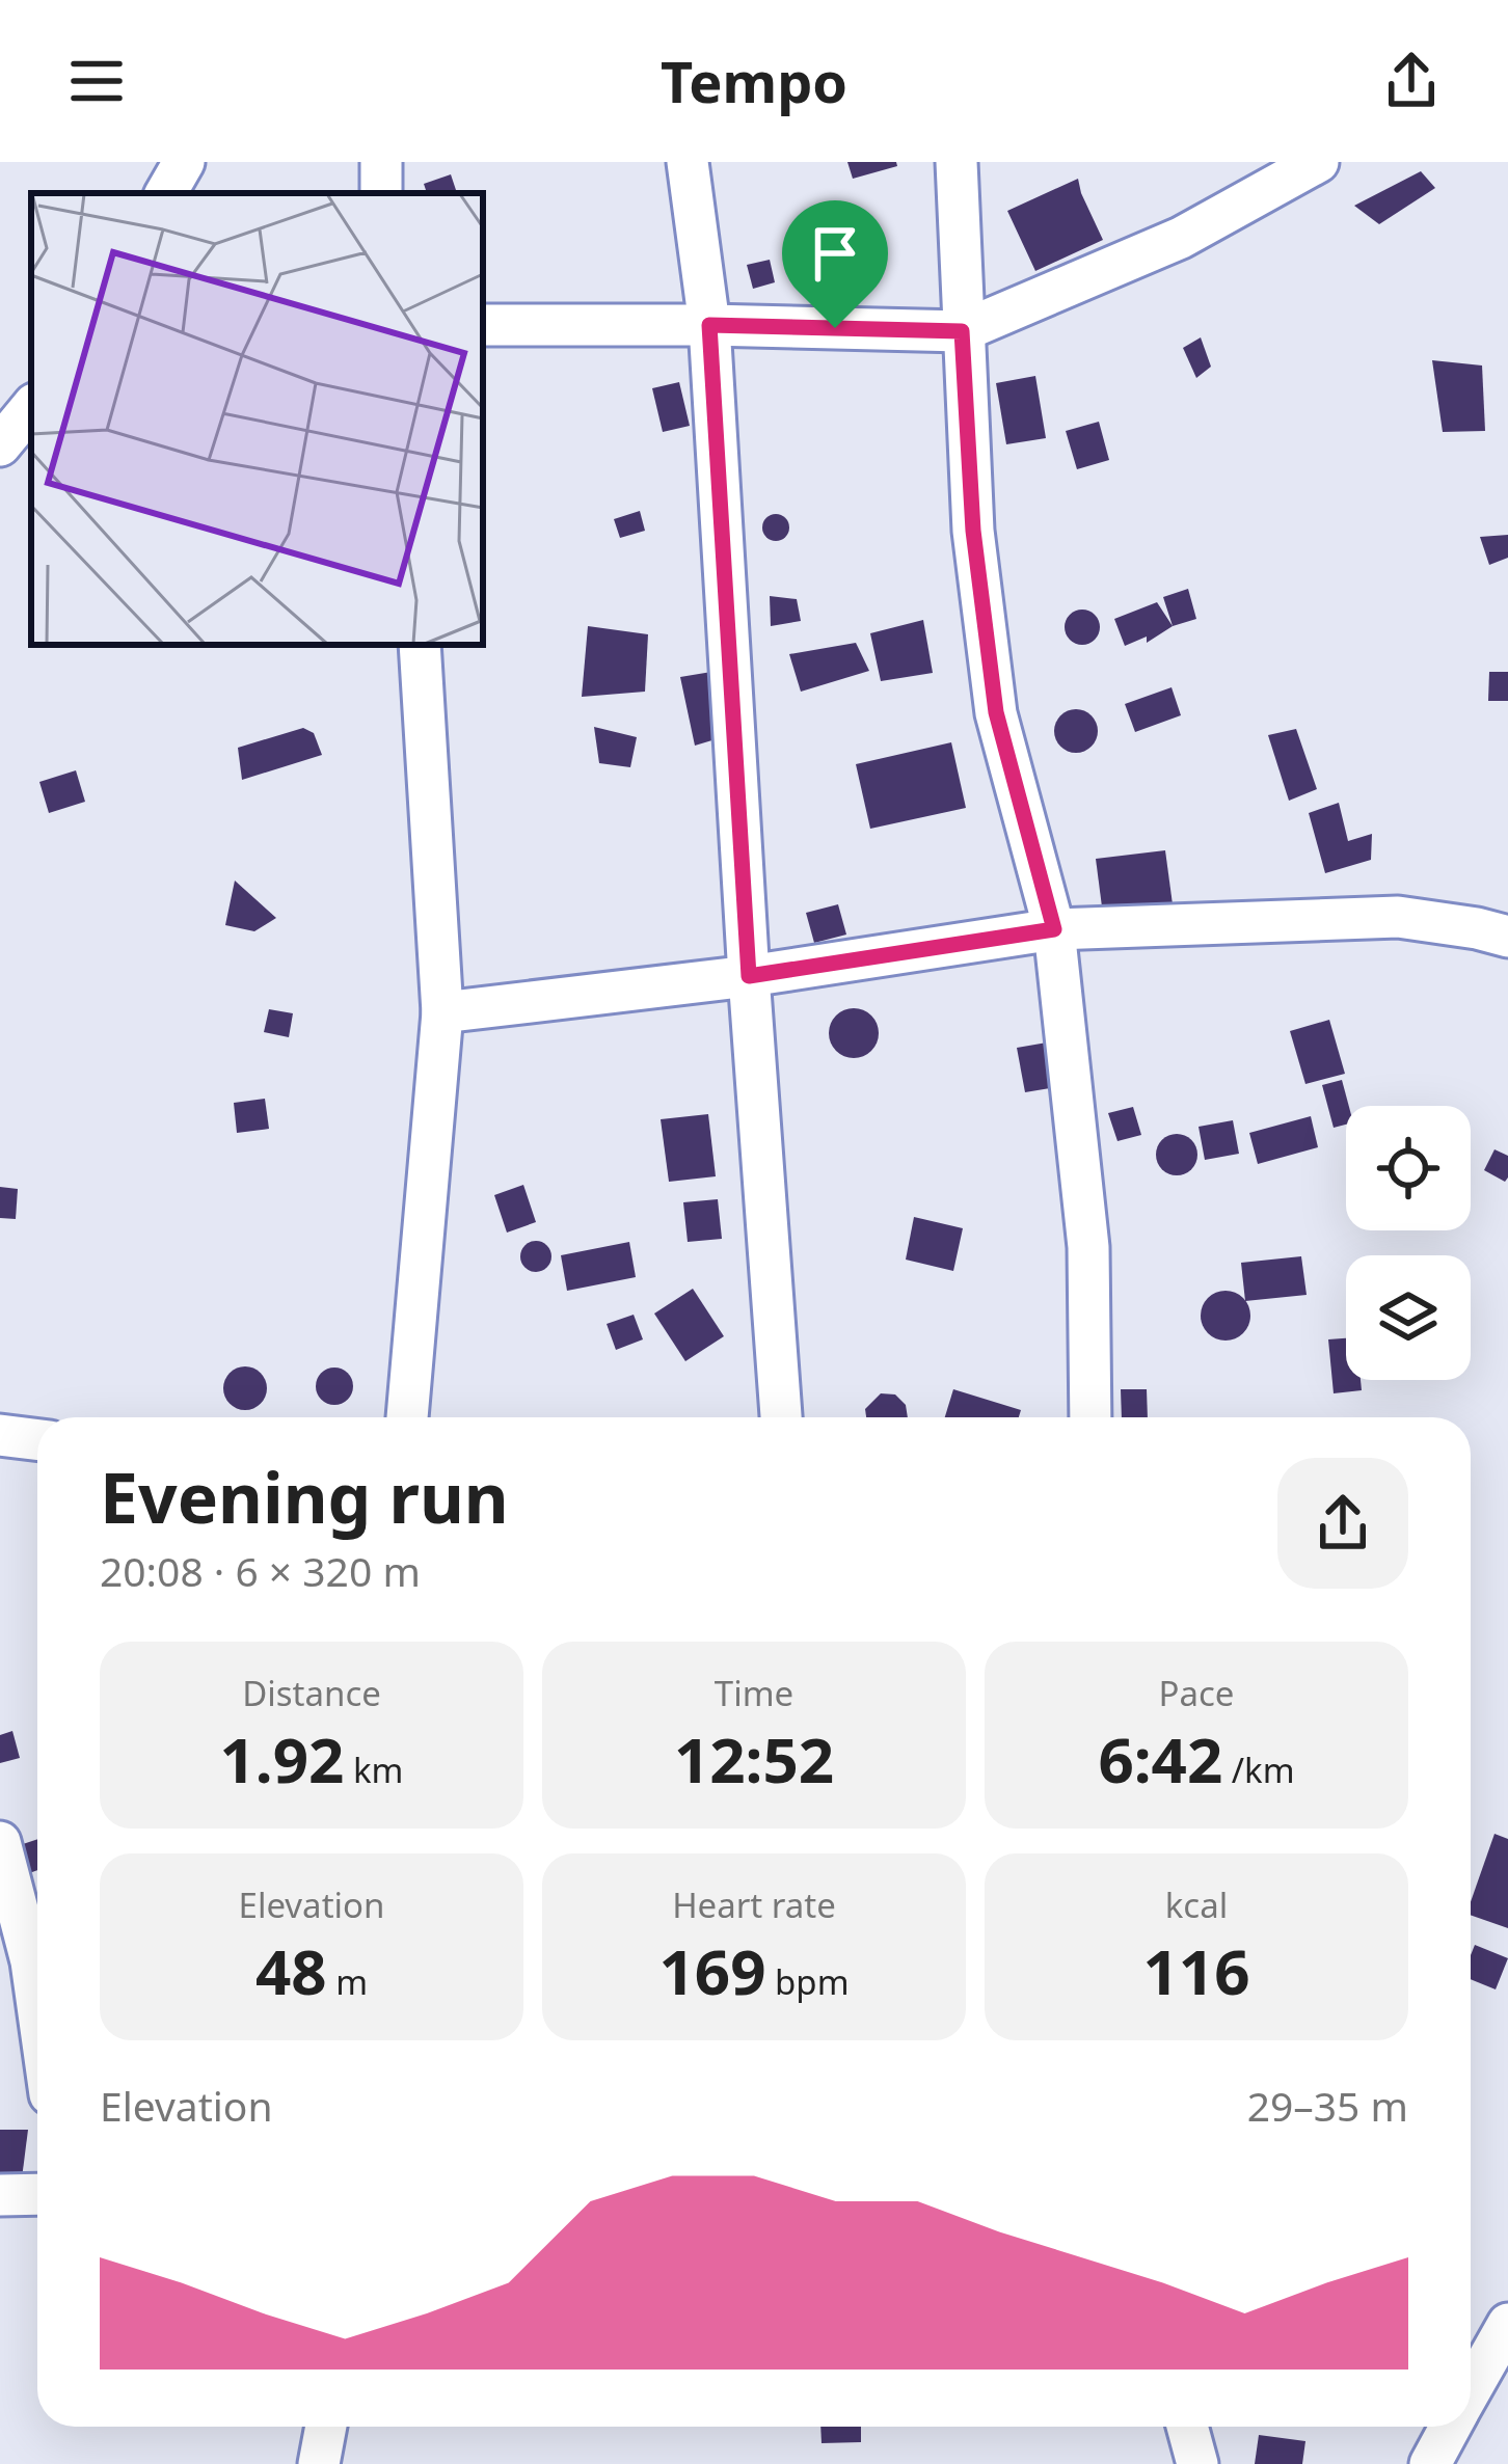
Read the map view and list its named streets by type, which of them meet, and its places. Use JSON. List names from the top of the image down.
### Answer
{
  "page": {
    "header": "Tempo",
    "heading": ["Evening run", "20:08 · 6 × 320 m"],
    "stats": [
      ["Distance", "1.92 km"],
      ["Time", "12:52"],
      ["Pace", "6:42 /km"],
      ["Elevation", "48 m"],
      ["Heart rate", "169 bpm"],
      ["kcal", "116"]
    ],
    "chart": ["Elevation", "29–35 m"]
  }
}
